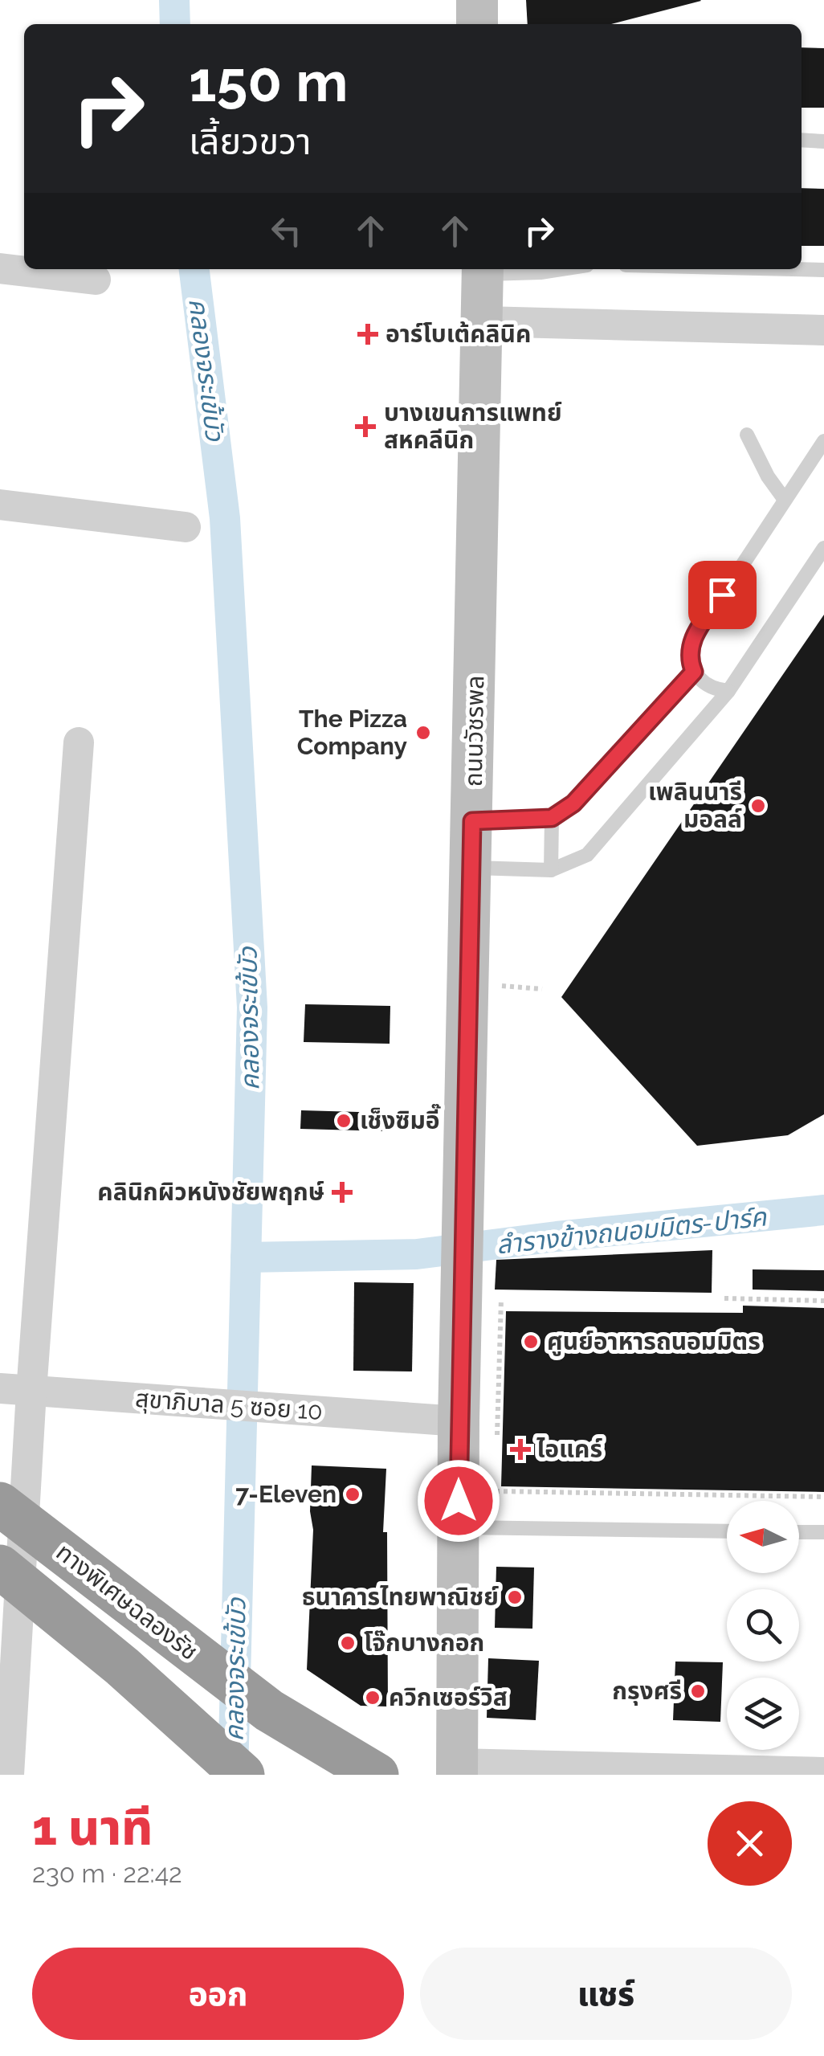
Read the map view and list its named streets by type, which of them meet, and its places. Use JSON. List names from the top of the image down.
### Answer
{
  "streets": {
    "highway": ["ทางพิเศษฉลองรัช"],
    "main road": ["ถนนวัชรพล"],
    "street": ["สุขาภิบาล 5 ซอย 10"]
  },
  "crossings": [
    ["ถนนวัชรพล", "สุขาภิบาล 5 ซอย 10"]
  ],
  "water": ["คลองจระเข้บัว", "ลำรางข้างถนอมมิตร-ปาร์ค"],
  "places": {
    "health": [
      "อาร์โบเต้คลินิค",
      "บางเขนการแพทย์ สหคลีนิก",
      "คลินิกผิวหนังชัยพฤกษ์",
      "ไอแคร์"
    ],
    "other": [
      "The Pizza Company",
      "เพลินนารี มอลล์",
      "เช็งซิมอี๊",
      "ศูนย์อาหารถนอมมิตร",
      "7-Eleven",
      "ธนาคารไทยพาณิชย์",
      "โจ๊กบางกอก",
      "กรุงศรี",
      "ควิกเซอร์วิส"
    ]
  },
  "north": "left",
  "page": {
    "turn": ["150 m", "เลี้ยวขวา"],
    "heading": ["1 นาที", "230 m · 22:42"],
    "buttons": ["ออก", "แชร์"]
  }
}
